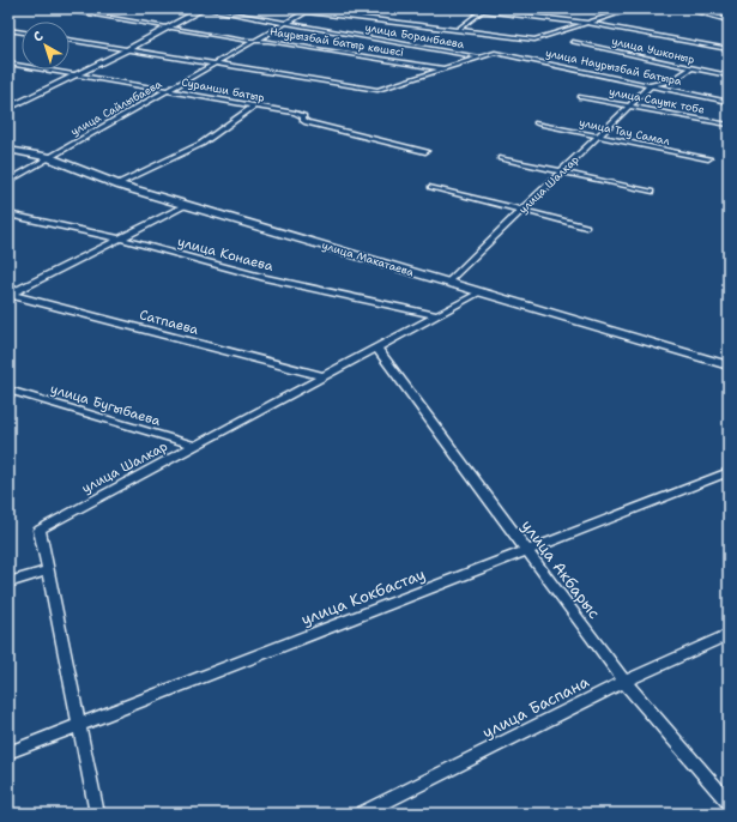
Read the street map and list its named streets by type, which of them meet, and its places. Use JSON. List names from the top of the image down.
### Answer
{
  "streets": {
    "street": [
      "улица Боранбаева",
      "Наурызбай батыр көшесі",
      "улица Ушконыр",
      "улица Наурызбай батыра",
      "Суранши батыр",
      "улица Сауык тобе",
      "улица Сайлыбаева",
      "улица Тау Самал",
      "улица Шалкар",
      "улица Конаева",
      "улица Макатаева",
      "Сатпаева",
      "улица Бугыбаева",
      "улица Акбарыс",
      "улица Кокбастау",
      "улица Баспана"
    ]
  },
  "crossings": [
    ["улица Боранбаева", "улица Наурызбай батыра"],
    ["улица Боранбаева", "улица Сайлыбаева"],
    ["Наурызбай батыр көшесі", "улица Сайлыбаева"],
    ["улица Наурызбай батыра", "улица Шалкар"],
    ["Суранши батыр", "улица Сайлыбаева"],
    ["улица Сауык тобе", "улица Шалкар"],
    ["улица Сайлыбаева", "улица Макатаева"],
    ["улица Тау Самал", "улица Шалкар"],
    ["улица Шалкар", "улица Конаева"],
    ["улица Шалкар", "улица Макатаева"],
    ["улица Шалкар", "Сатпаева"],
    ["улица Шалкар", "улица Бугыбаева"],
    ["улица Шалкар", "улица Акбарыс"],
    ["улица Шалкар", "улица Кокбастау"],
    ["улица Акбарыс", "улица Кокбастау"],
    ["улица Акбарыс", "улица Баспана"]
  ],
  "north": "top left"
}
